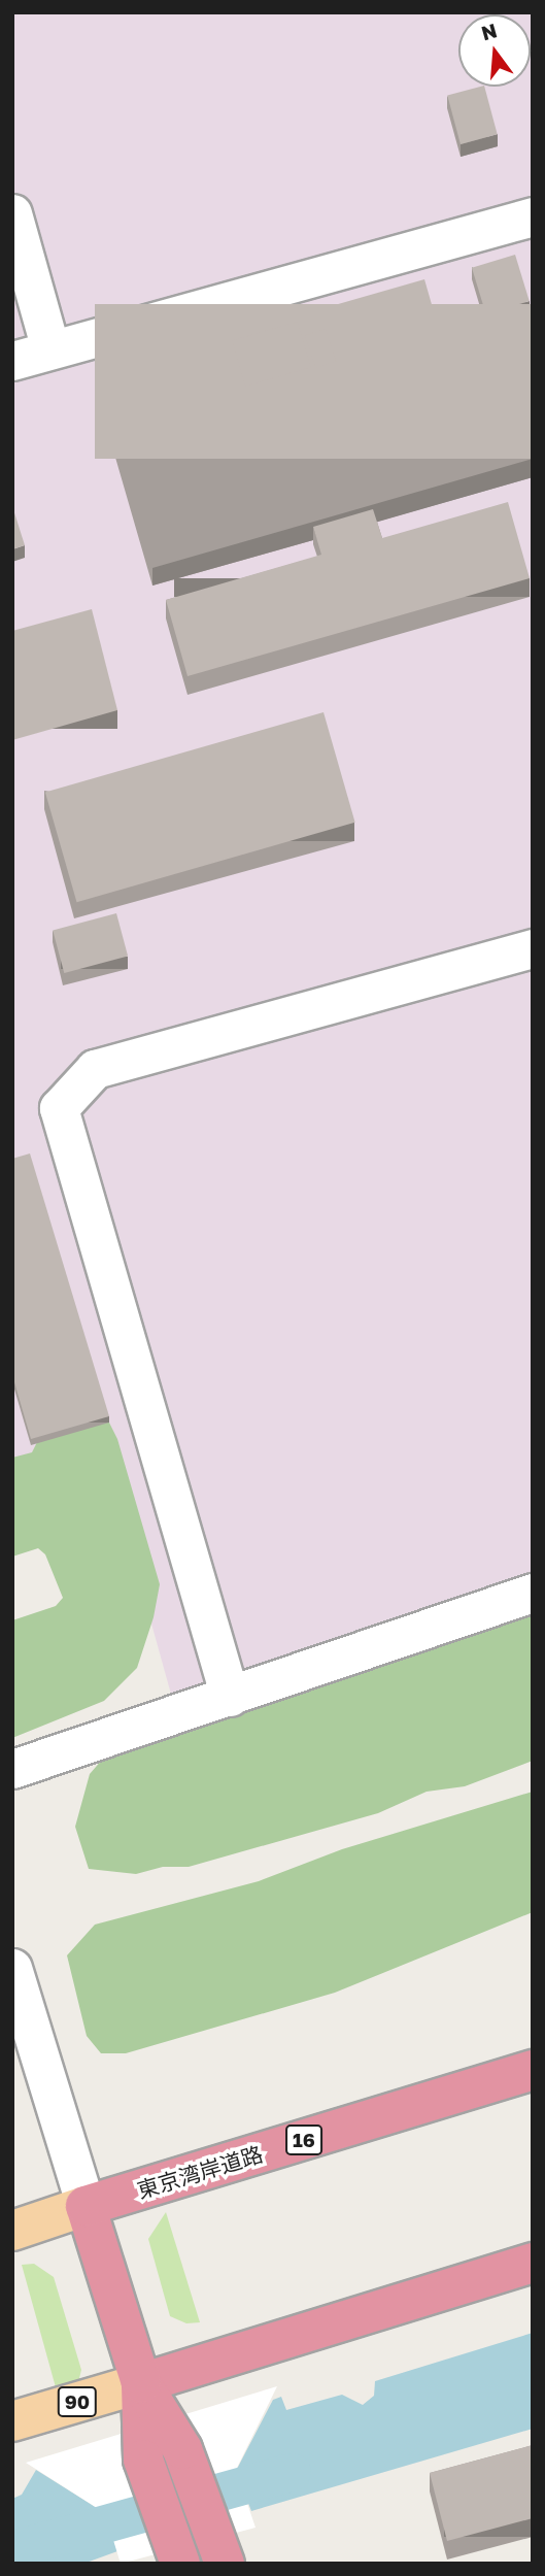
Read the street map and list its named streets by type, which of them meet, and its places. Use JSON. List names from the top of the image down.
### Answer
{
  "streets": {
    "highway": ["16", "東京湾岸道路"],
    "main road": ["90"]
  },
  "north": "top"
}
